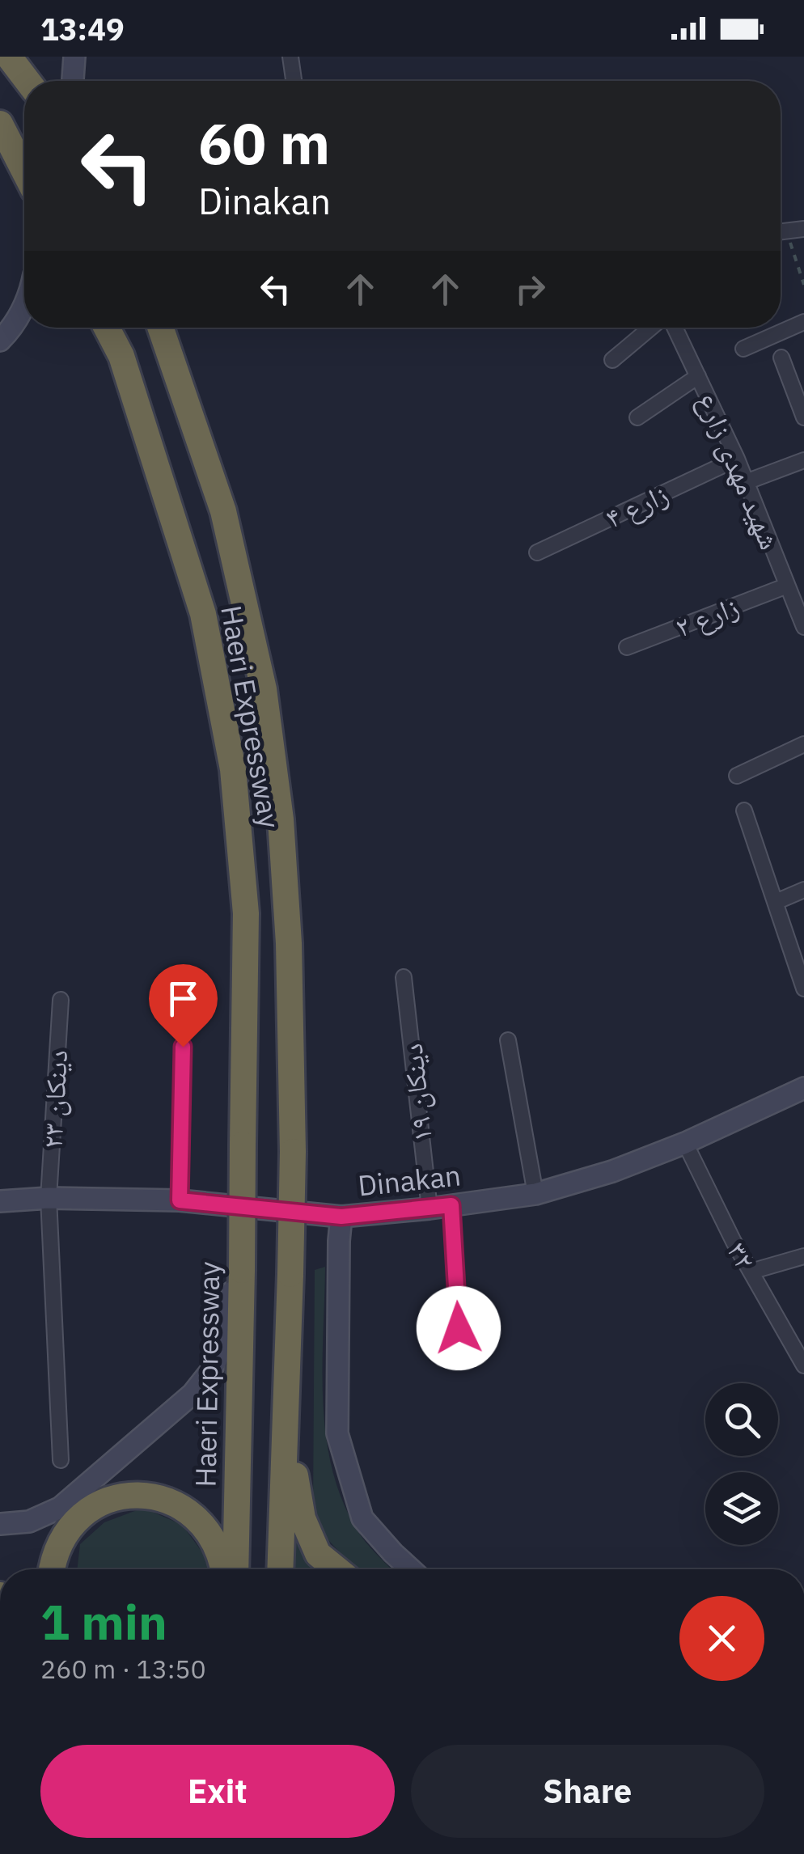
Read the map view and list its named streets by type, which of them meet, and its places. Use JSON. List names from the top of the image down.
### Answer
{
  "streets": {
    "highway": ["Haeri Expressway"],
    "main road": ["Dinakan"],
    "street": [
      "شهید مهدی زارع",
      "۴ زارع",
      "۲ زارع",
      "۱۹ دینکان",
      "۲۳ دینکان",
      "۳۲"
    ]
  },
  "crossings": [
    ["شهید مهدی زارع", "۴ زارع"],
    ["شهید مهدی زارع", "۲ زارع"],
    ["۱۹ دینکان", "Dinakan"],
    ["۲۳ دینکان", "Dinakan"],
    ["Dinakan", "۳۲"]
  ],
  "page": {
    "status": "13:49",
    "turn": ["60 m", "Dinakan"],
    "heading": ["1 min", "260 m · 13:50"],
    "buttons": ["Exit", "Share"]
  }
}
